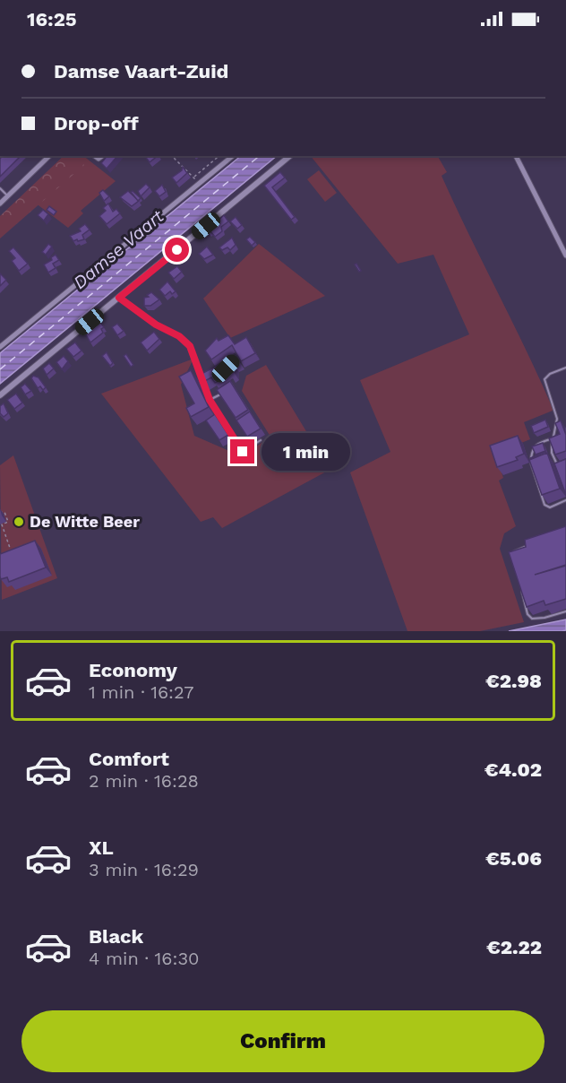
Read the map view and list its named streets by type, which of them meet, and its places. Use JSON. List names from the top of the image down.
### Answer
{
  "water": ["Damse Vaart"],
  "places": ["De Witte Beer"],
  "page": {
    "status": "16:25",
    "banner": ["Damse Vaart-Zuid", "Drop-off"],
    "bubble": "1 min",
    "list": [
      {
        "name": "Economy",
        "note": "1 min · 16:27",
        "value": "€2.98"
      },
      {
        "name": "Comfort",
        "note": "2 min · 16:28",
        "value": "€4.02"
      },
      {
        "name": "XL",
        "note": "3 min · 16:29",
        "value": "€5.06"
      },
      {
        "name": "Black",
        "note": "4 min · 16:30",
        "value": "€2.22"
      }
    ],
    "buttons": "Confirm"
  }
}
